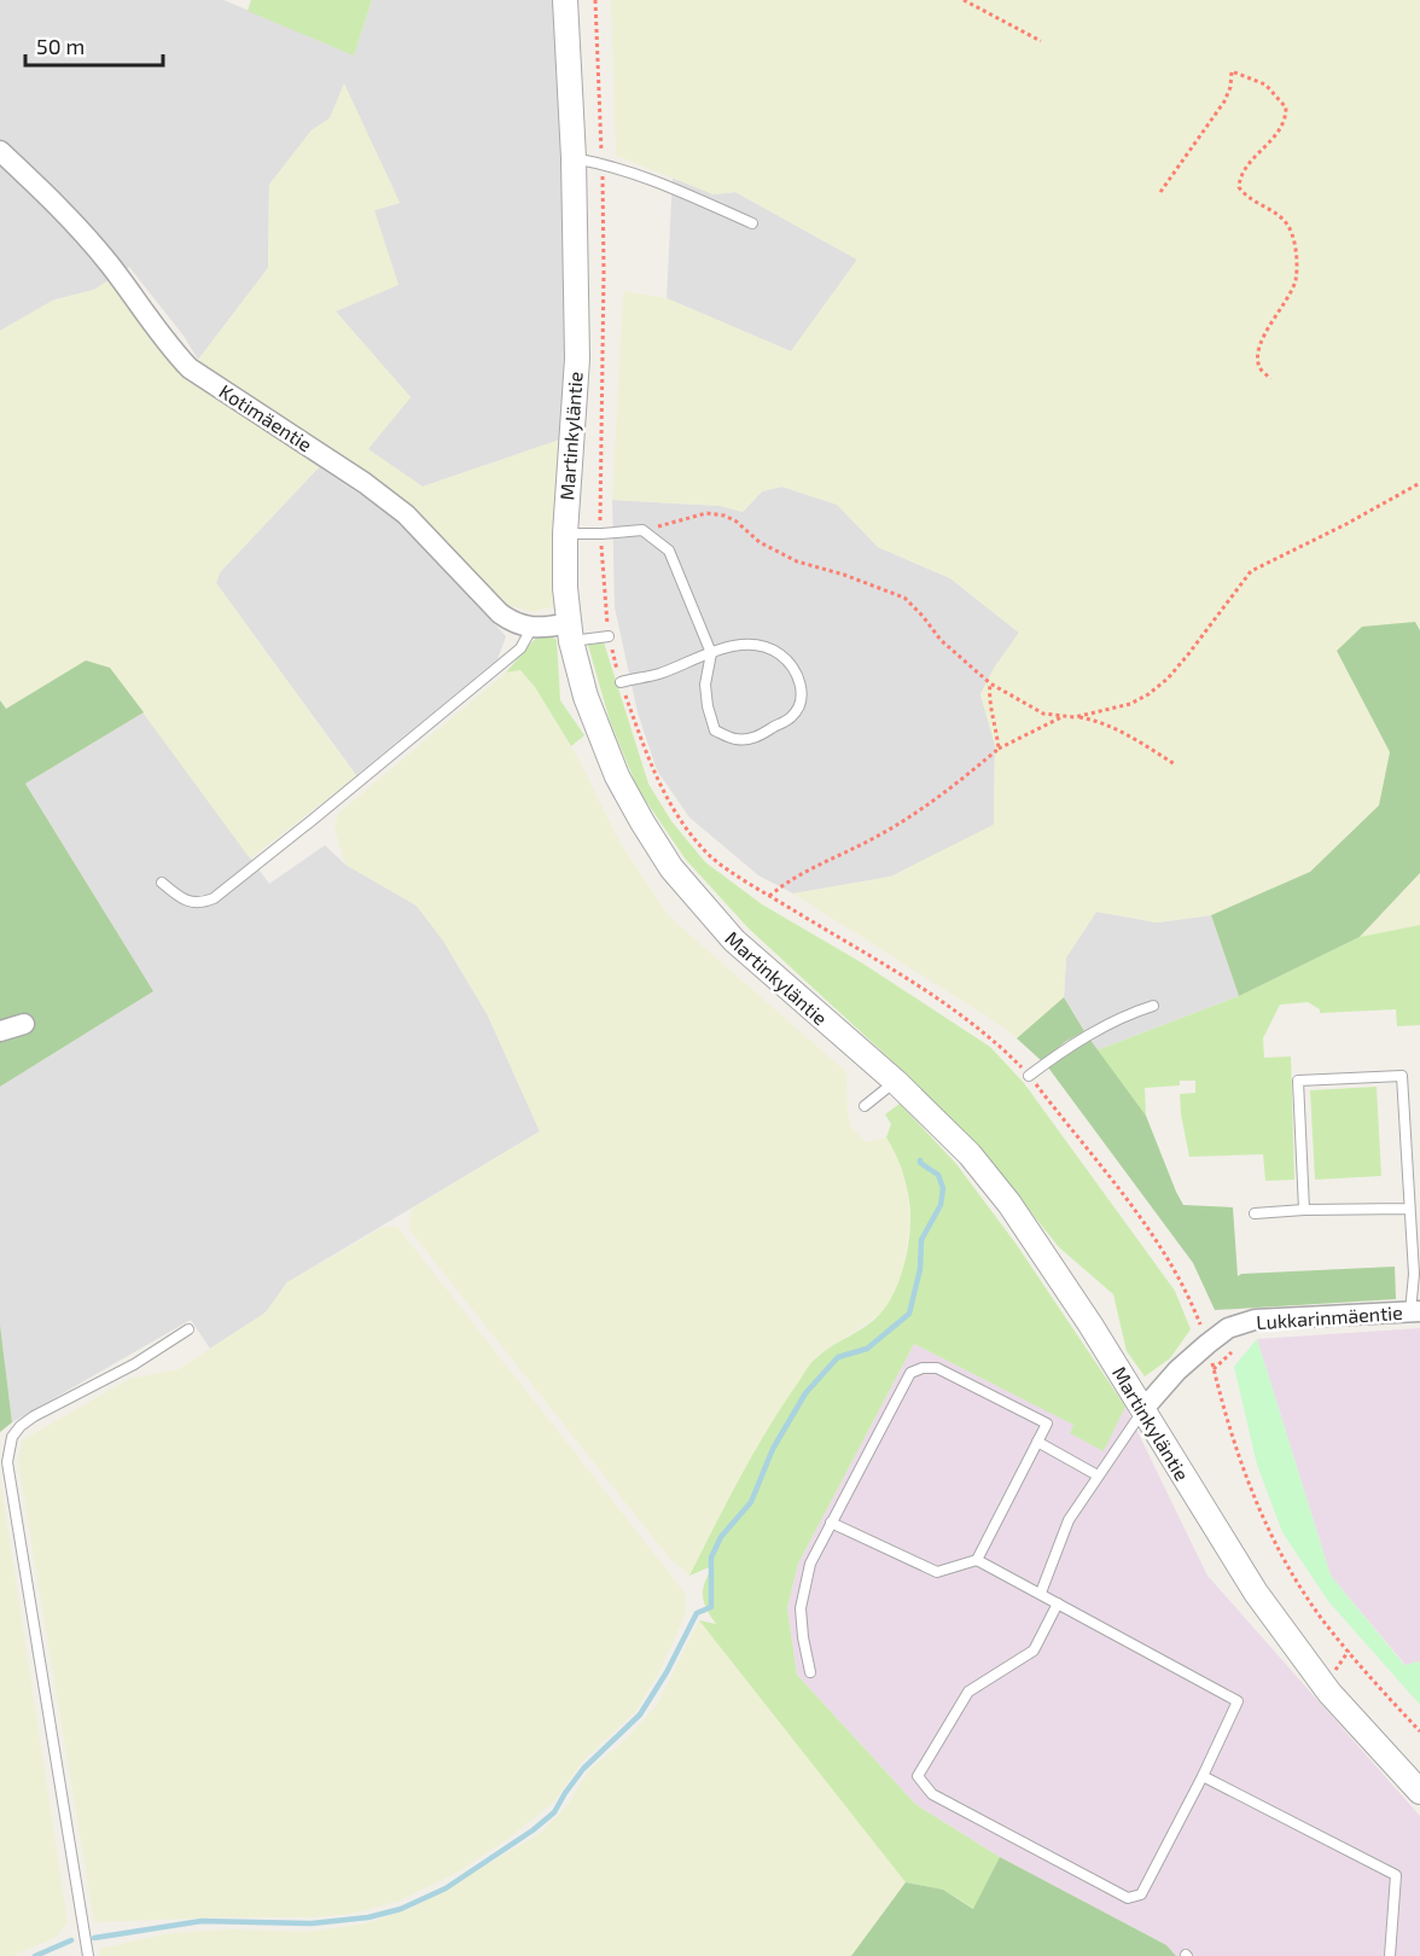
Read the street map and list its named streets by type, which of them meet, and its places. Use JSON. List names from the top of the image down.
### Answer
{
  "streets": {
    "street": ["Kotimäentie", "Martinkyläntie", "Lukkarinmäentie"]
  },
  "crossings": [
    ["Kotimäentie", "Martinkyläntie"],
    ["Martinkyläntie", "Lukkarinmäentie"]
  ],
  "scale_bar": "50 m"
}
